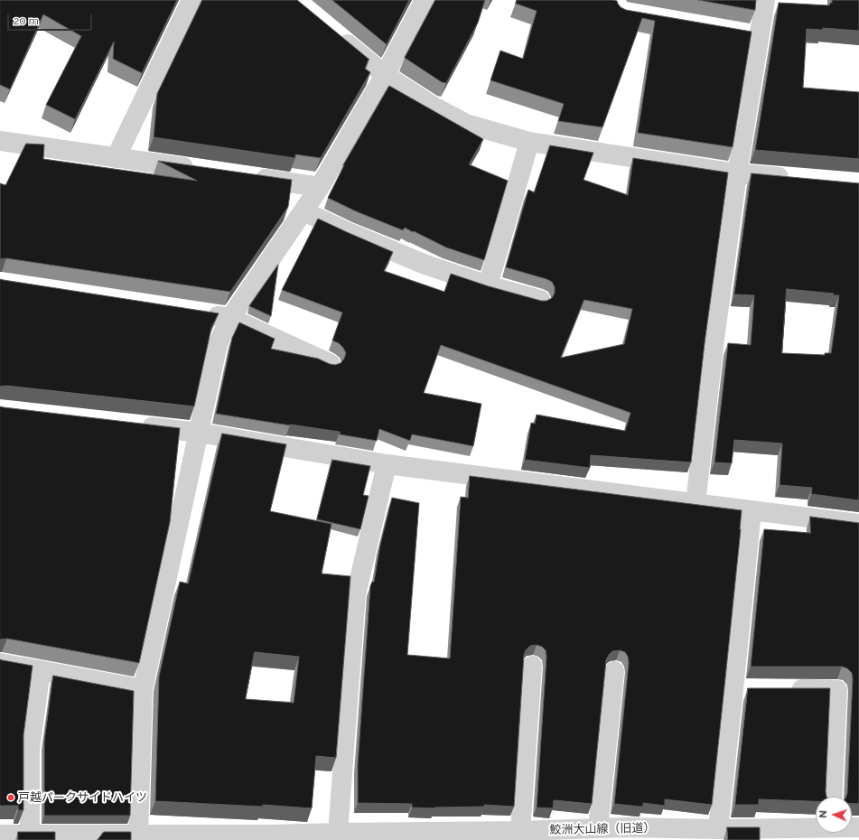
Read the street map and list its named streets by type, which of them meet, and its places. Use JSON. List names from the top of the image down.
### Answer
{
  "streets": {
    "street": ["鮫洲大山線（旧道）"]
  },
  "places": ["戸越パークサイドハイツ"],
  "scale_bar": "20 m",
  "north": "left"
}
